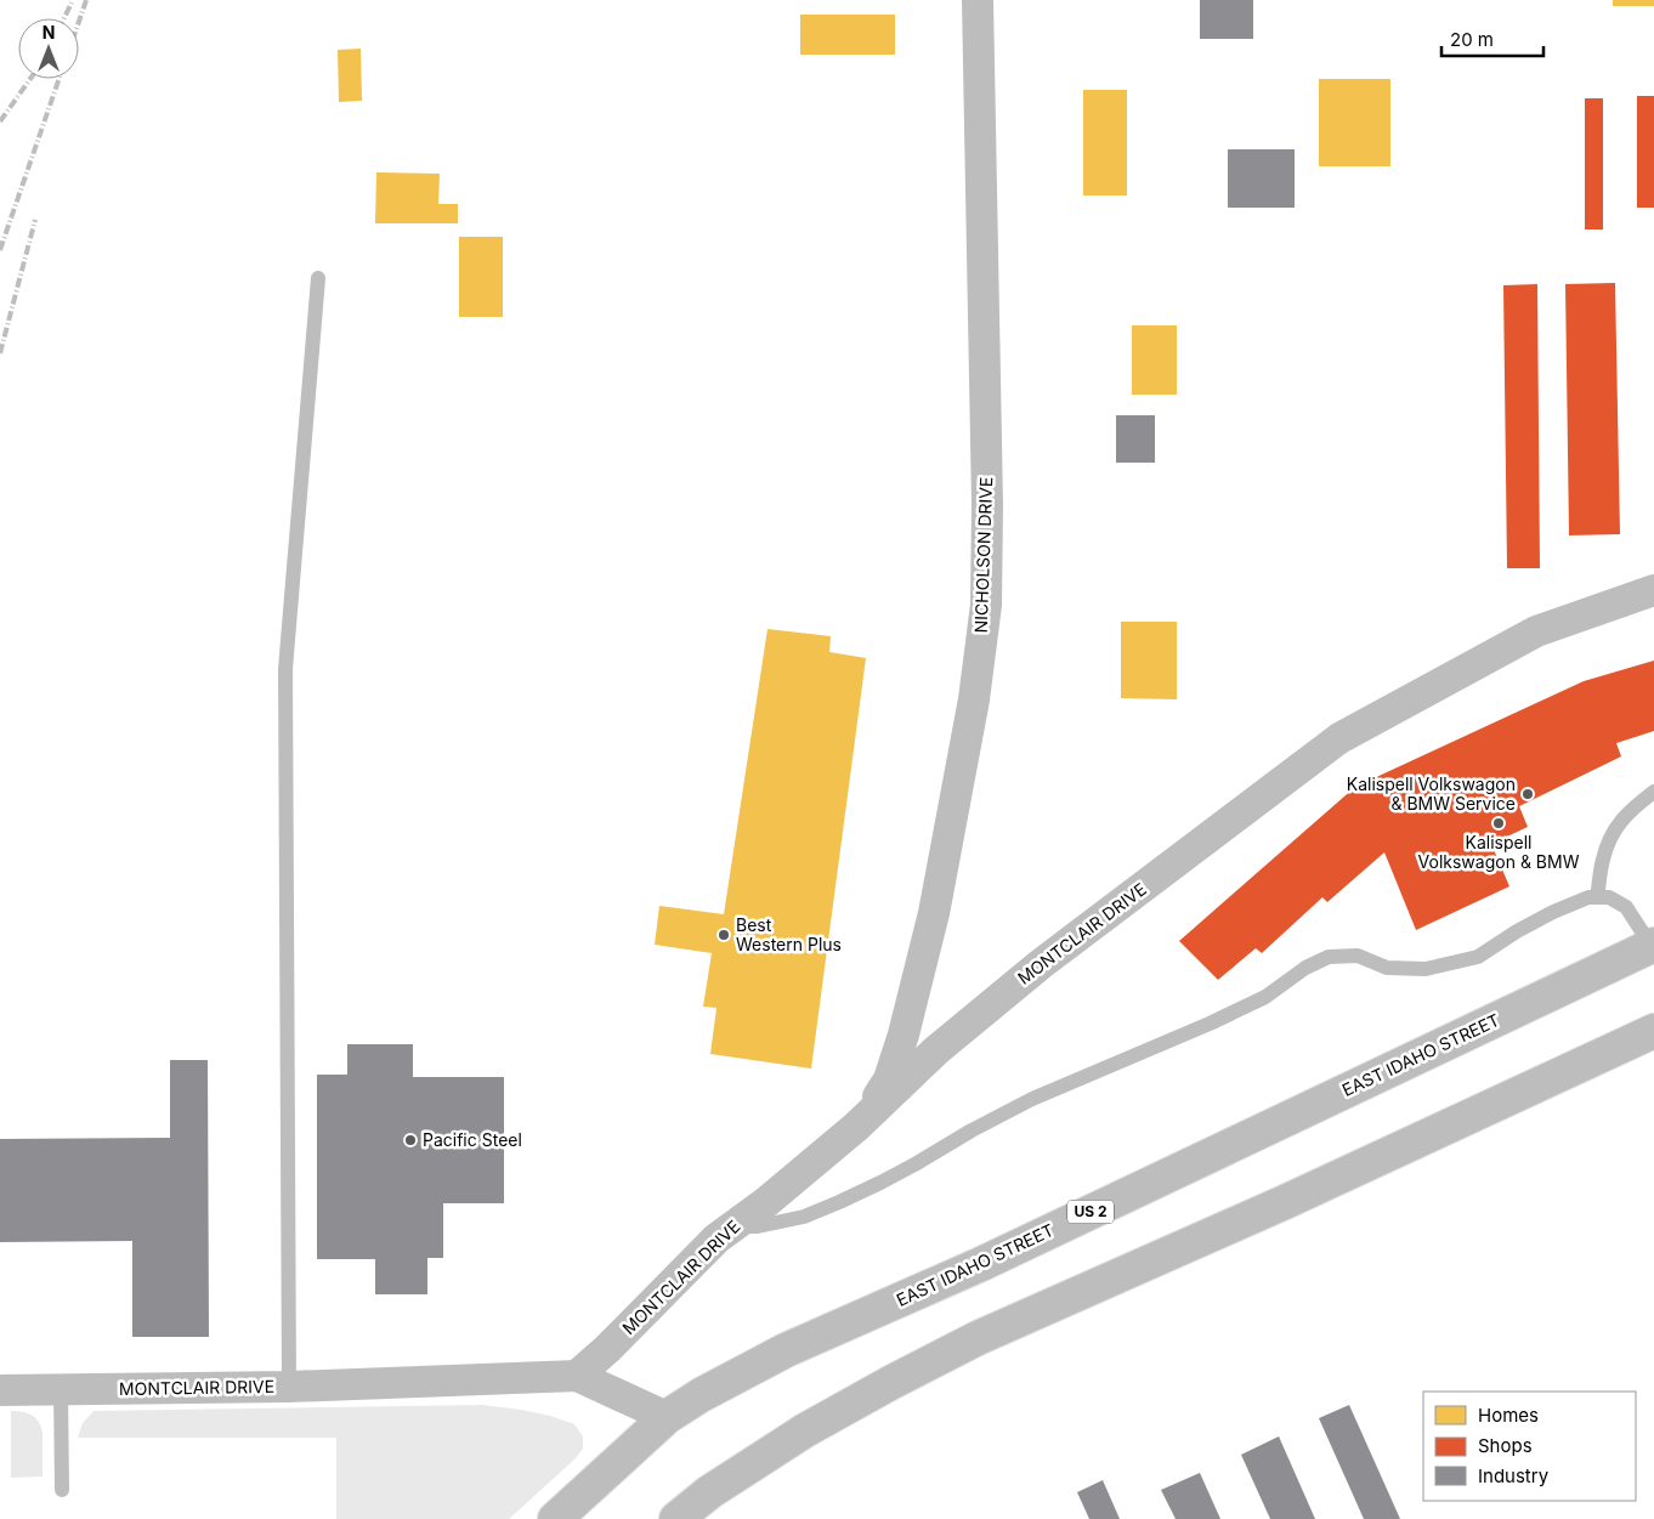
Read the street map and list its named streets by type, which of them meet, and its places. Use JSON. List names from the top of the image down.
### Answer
{
  "streets": {
    "highway": ["EAST IDAHO STREET", "US 2"],
    "street": ["NICHOLSON DRIVE", "MONTCLAIR DRIVE"]
  },
  "crossings": [
    ["NICHOLSON DRIVE", "MONTCLAIR DRIVE"],
    ["MONTCLAIR DRIVE", "EAST IDAHO STREET"]
  ],
  "places": [
    "Kalispell Volkswagon & BMW Service",
    "Kalispell Volkswagon & BMW",
    "Best Western Plus",
    "Pacific Steel"
  ],
  "legend": ["Homes", "Shops", "Industry"],
  "scale_bar": "20 m",
  "north": "top"
}
